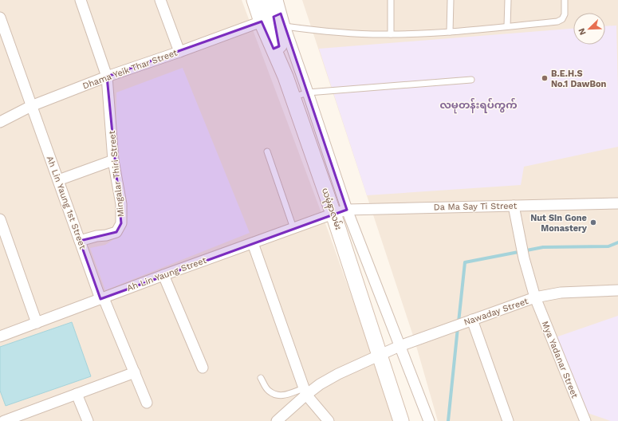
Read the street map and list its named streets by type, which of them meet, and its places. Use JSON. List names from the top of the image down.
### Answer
{
  "streets": {
    "main road": ["ယမုံနာလမ်း"],
    "street": [
      "Dhama Yeik Thar Street",
      "Mingalar Thiri Street",
      "Ah Lin Yaung 1st Street",
      "Da Ma Say Ti Street",
      "Ah Lin Yaung Street",
      "Nawaday Street",
      "Mya Yadanar Street"
    ]
  },
  "crossings": [
    ["Dhama Yeik Thar Street", "Mingalar Thiri Street"],
    ["Dhama Yeik Thar Street", "Ah Lin Yaung 1st Street"],
    ["Dhama Yeik Thar Street", "ယမုံနာလမ်း"],
    ["Mingalar Thiri Street", "Ah Lin Yaung 1st Street"],
    ["Ah Lin Yaung 1st Street", "Ah Lin Yaung Street"],
    ["Da Ma Say Ti Street", "ယမုံနာလမ်း"],
    ["Da Ma Say Ti Street", "Ah Lin Yaung Street"],
    ["Da Ma Say Ti Street", "Mya Yadanar Street"],
    ["ယမုံနာလမ်း", "Ah Lin Yaung Street"],
    ["ယမုံနာလမ်း", "Nawaday Street"],
    ["Nawaday Street", "Mya Yadanar Street"]
  ],
  "districts": ["လမုတန်းရပ်ကွက်"],
  "places": ["B.E.H.S No.1 DawBon", "Nut Sin Gone Monastery"],
  "north": "bottom left"
}
